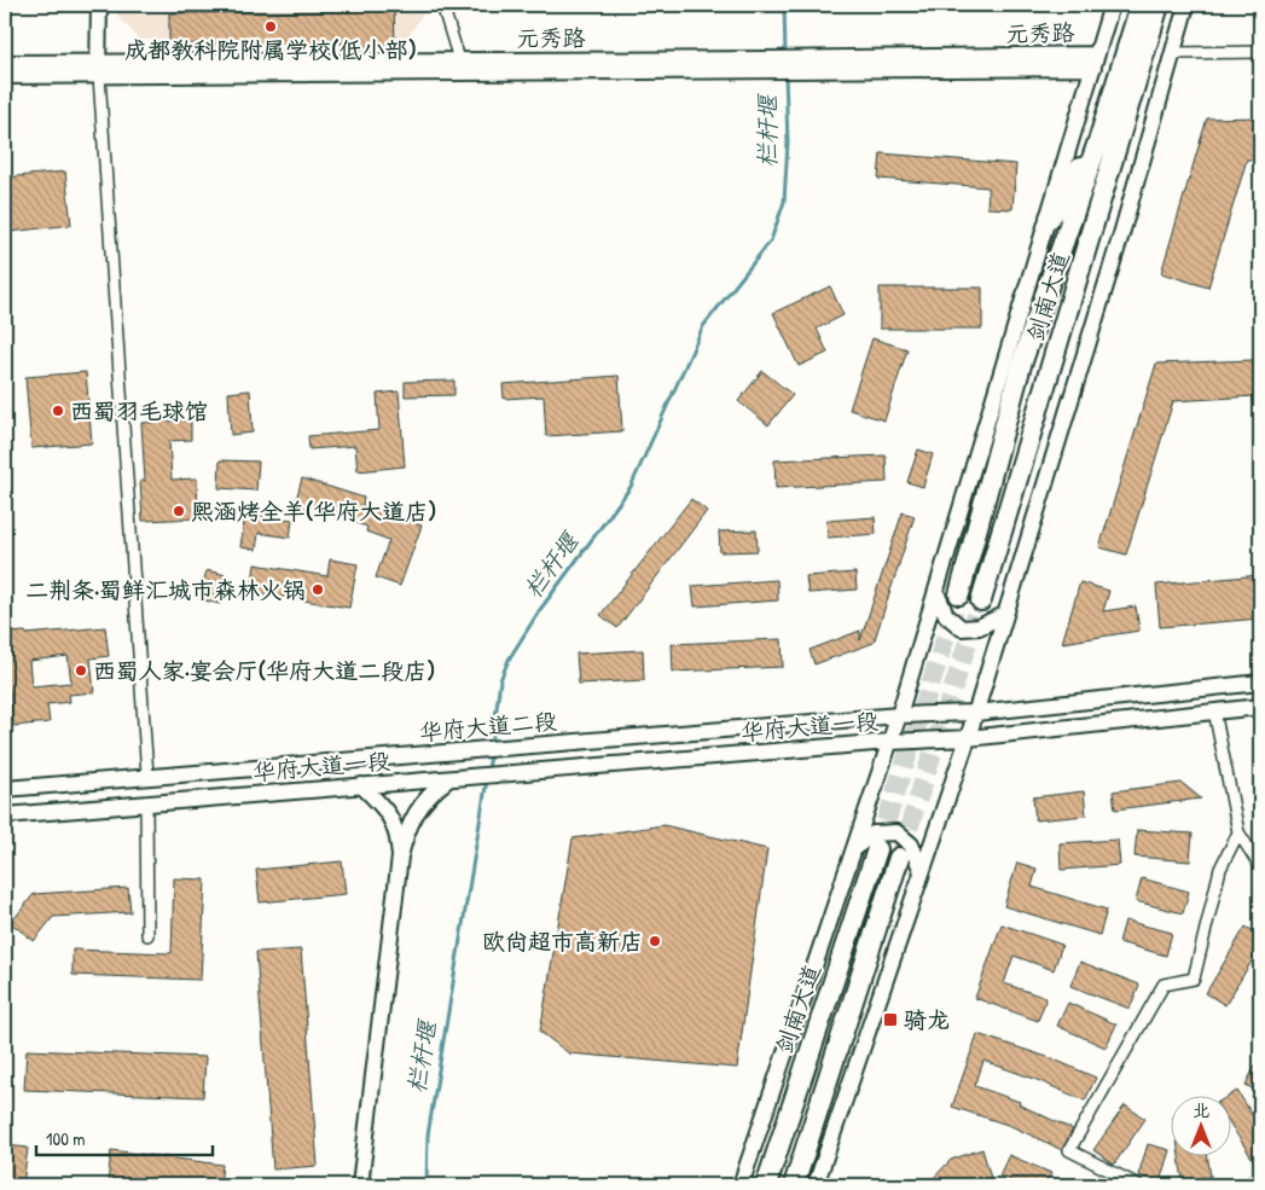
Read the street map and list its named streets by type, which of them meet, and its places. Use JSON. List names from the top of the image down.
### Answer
{
  "streets": {
    "highway": ["剑南大道"],
    "main road": ["元秀路", "华府大道二段", "华府大道一段"]
  },
  "water": ["栏杆堰"],
  "places": {
    "other": [
      "成都教科院附属学校(低小部)",
      "西蜀羽毛球馆",
      "熙涵烤全羊(华府大道店)",
      "二荆条·蜀鲜汇城市森林火锅",
      "西蜀人家·宴会厅(华府大道二段店)",
      "欧尚超市高新店"
    ],
    "transit": ["骑龙"]
  },
  "scale_bar": "100 m",
  "north": "top"
}
